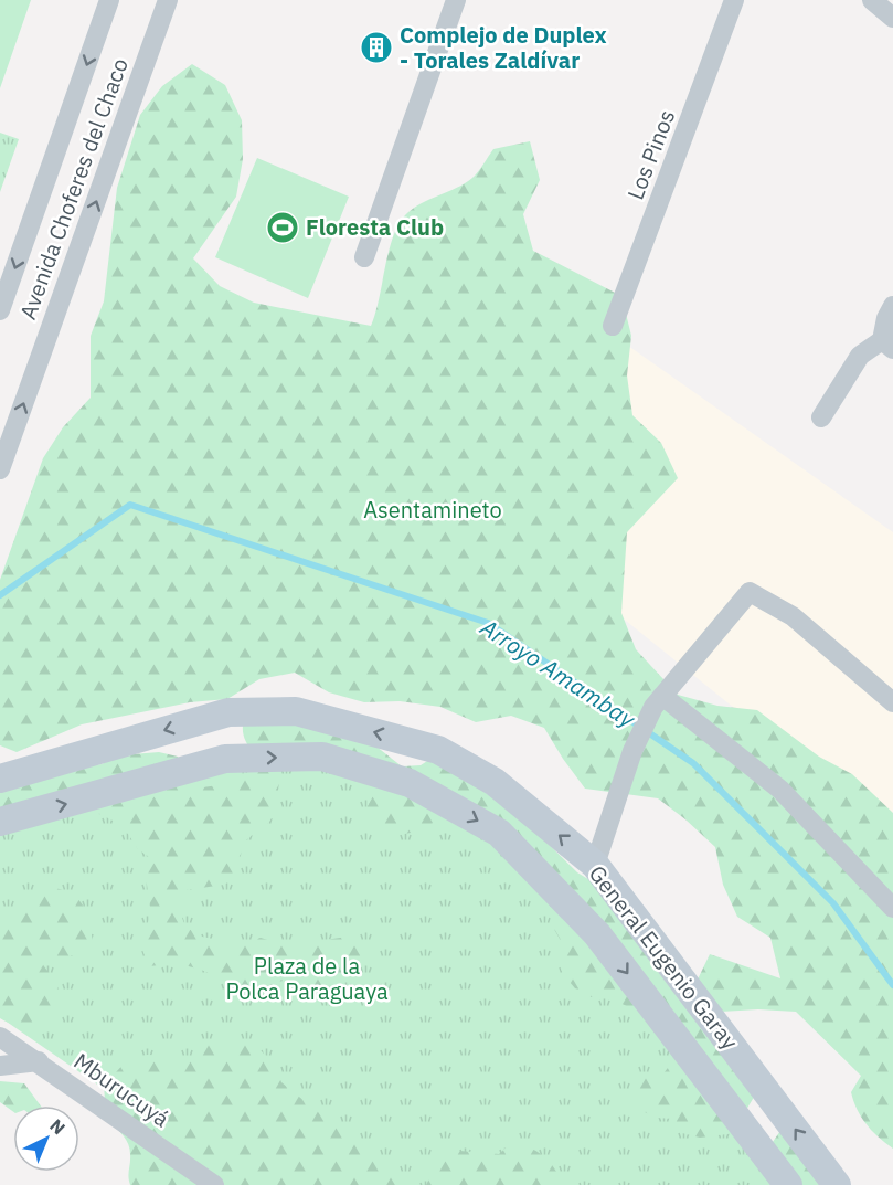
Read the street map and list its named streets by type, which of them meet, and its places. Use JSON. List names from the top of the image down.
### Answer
{
  "streets": {
    "street": [
      "Los Pinos",
      "Avenida Choferes del Chaco",
      "General Eugenio Garay",
      "Mburucuyá"
    ]
  },
  "water": ["Arroyo Amambay"],
  "parks": ["Asentamineto", "Plaza de la Polca Paraguaya"],
  "places": {
    "building": ["Complejo de Duplex - Torales Zaldívar"],
    "sports": ["Floresta Club"]
  },
  "north": "top right"
}
